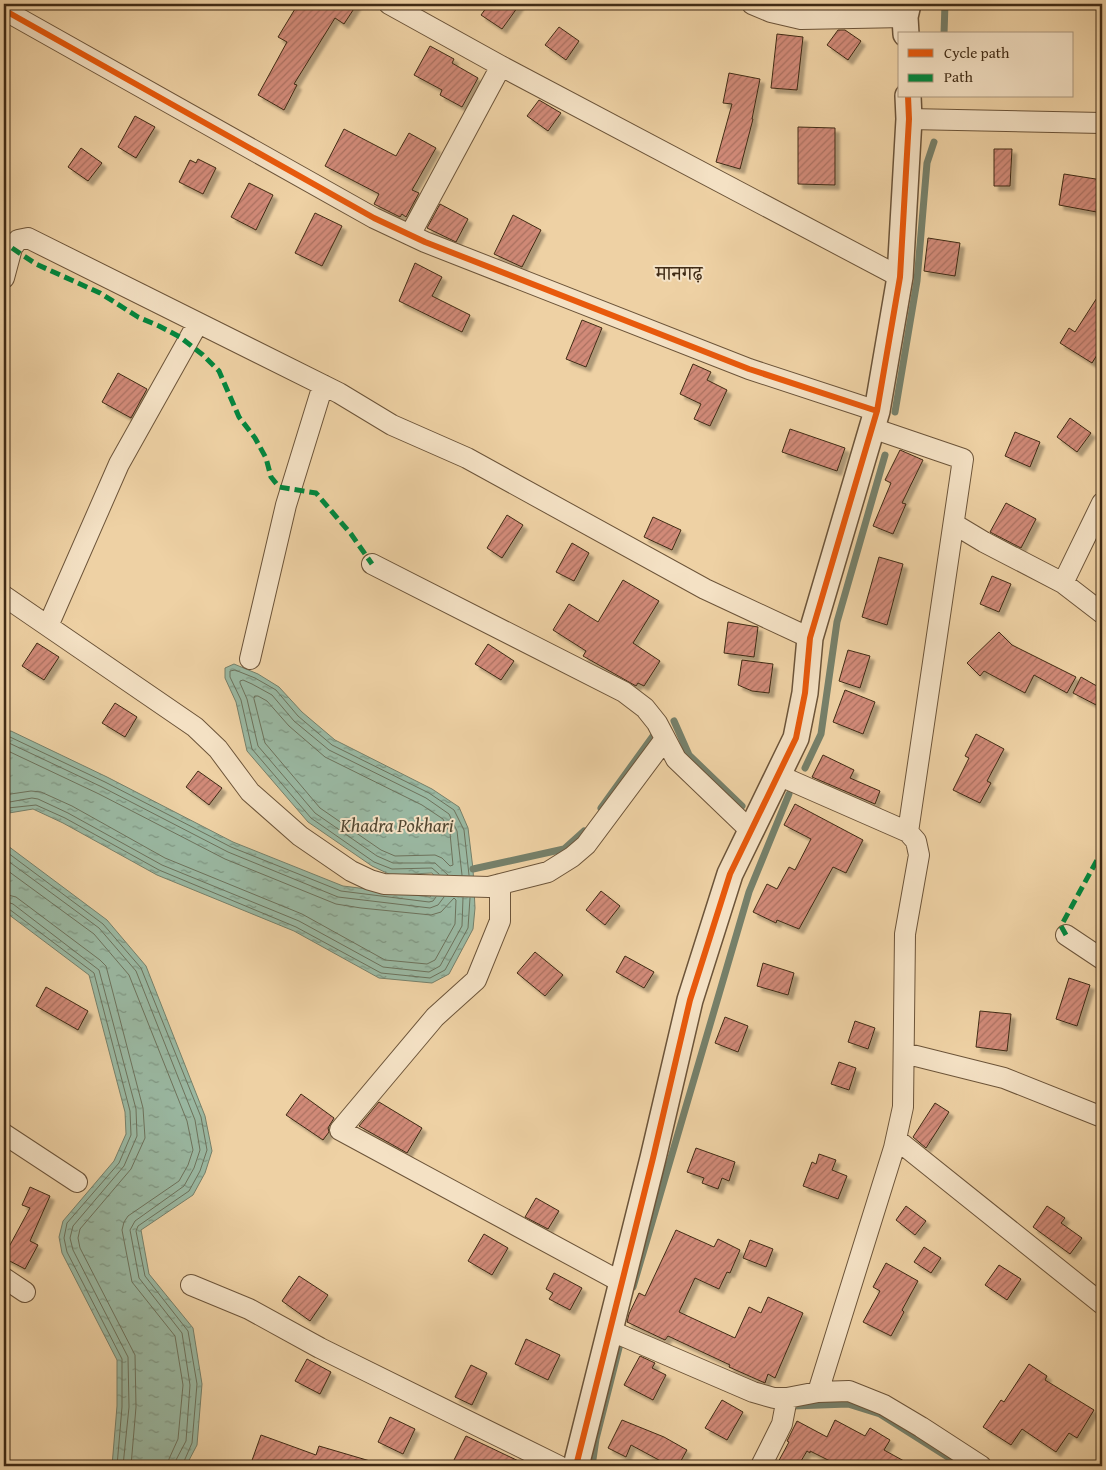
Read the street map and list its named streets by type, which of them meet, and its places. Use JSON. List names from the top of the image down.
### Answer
{
  "districts": ["मानगढ़"],
  "water": ["Khadra Pokhari"],
  "legend": ["Cycle path", "Path"]
}
